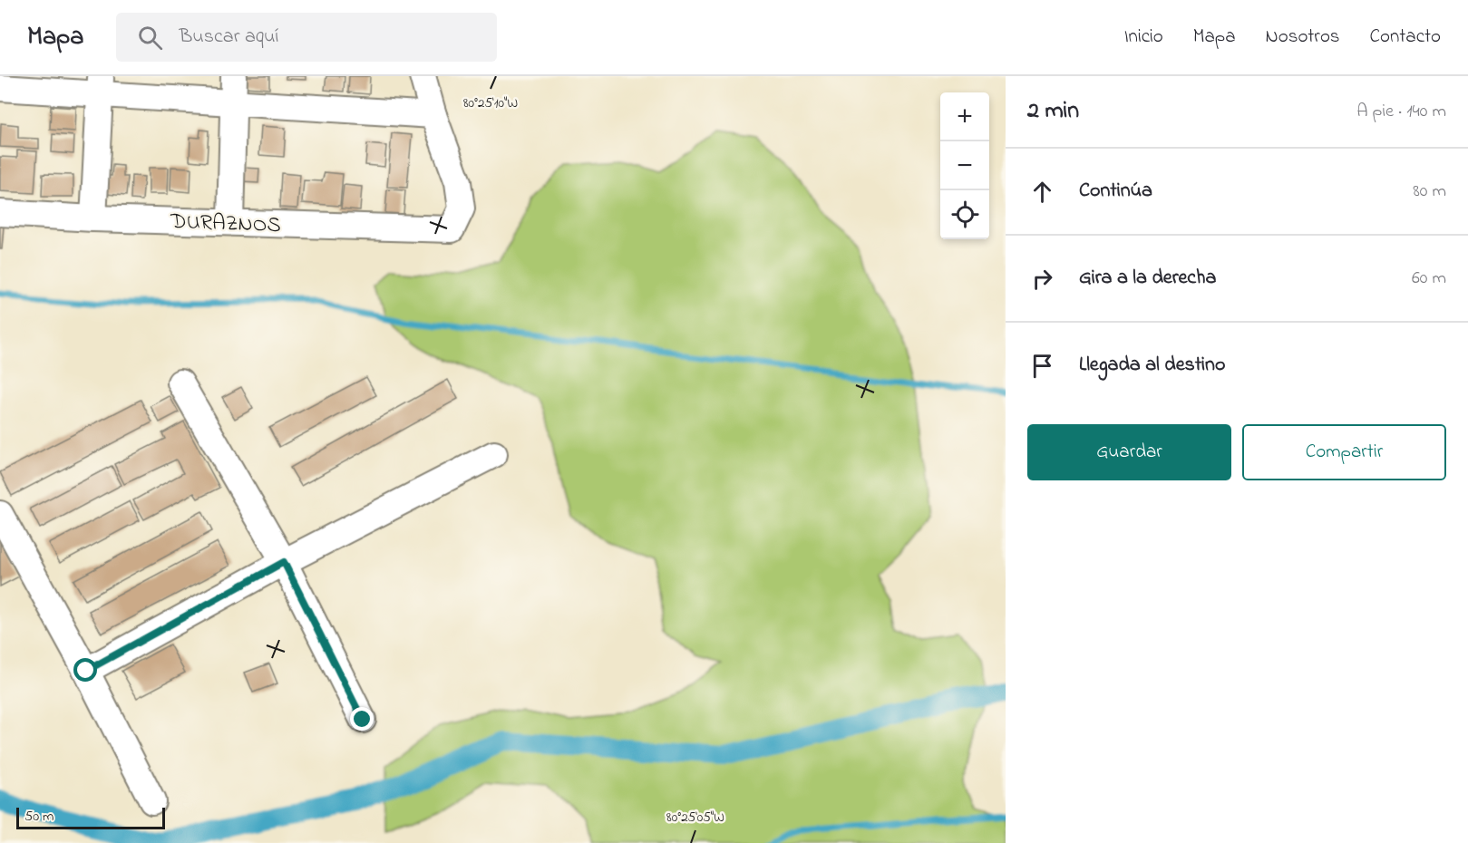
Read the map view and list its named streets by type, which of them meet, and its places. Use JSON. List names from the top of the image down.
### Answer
{
  "streets": {
    "street": ["DURAZNOS"]
  },
  "scale_bar": "50 m",
  "page": {
    "header": "Mapa",
    "search": "Buscar aquí",
    "nav": [
      "Inicio",
      "Mapa",
      "Nosotros",
      "Contacto"
    ],
    "heading": ["2 min", "A pie · 140 m"],
    "map_buttons": ["+", "−"],
    "list": [
      ["Continúa", "80 m"],
      ["Gira a la derecha", "60 m"],
      "Llegada al destino"
    ],
    "buttons": ["Guardar", "Compartir"],
    "scale": "50 m"
  },
  "coordinates": ["80°25'10\"W", "80°25'05\"W"]
}
